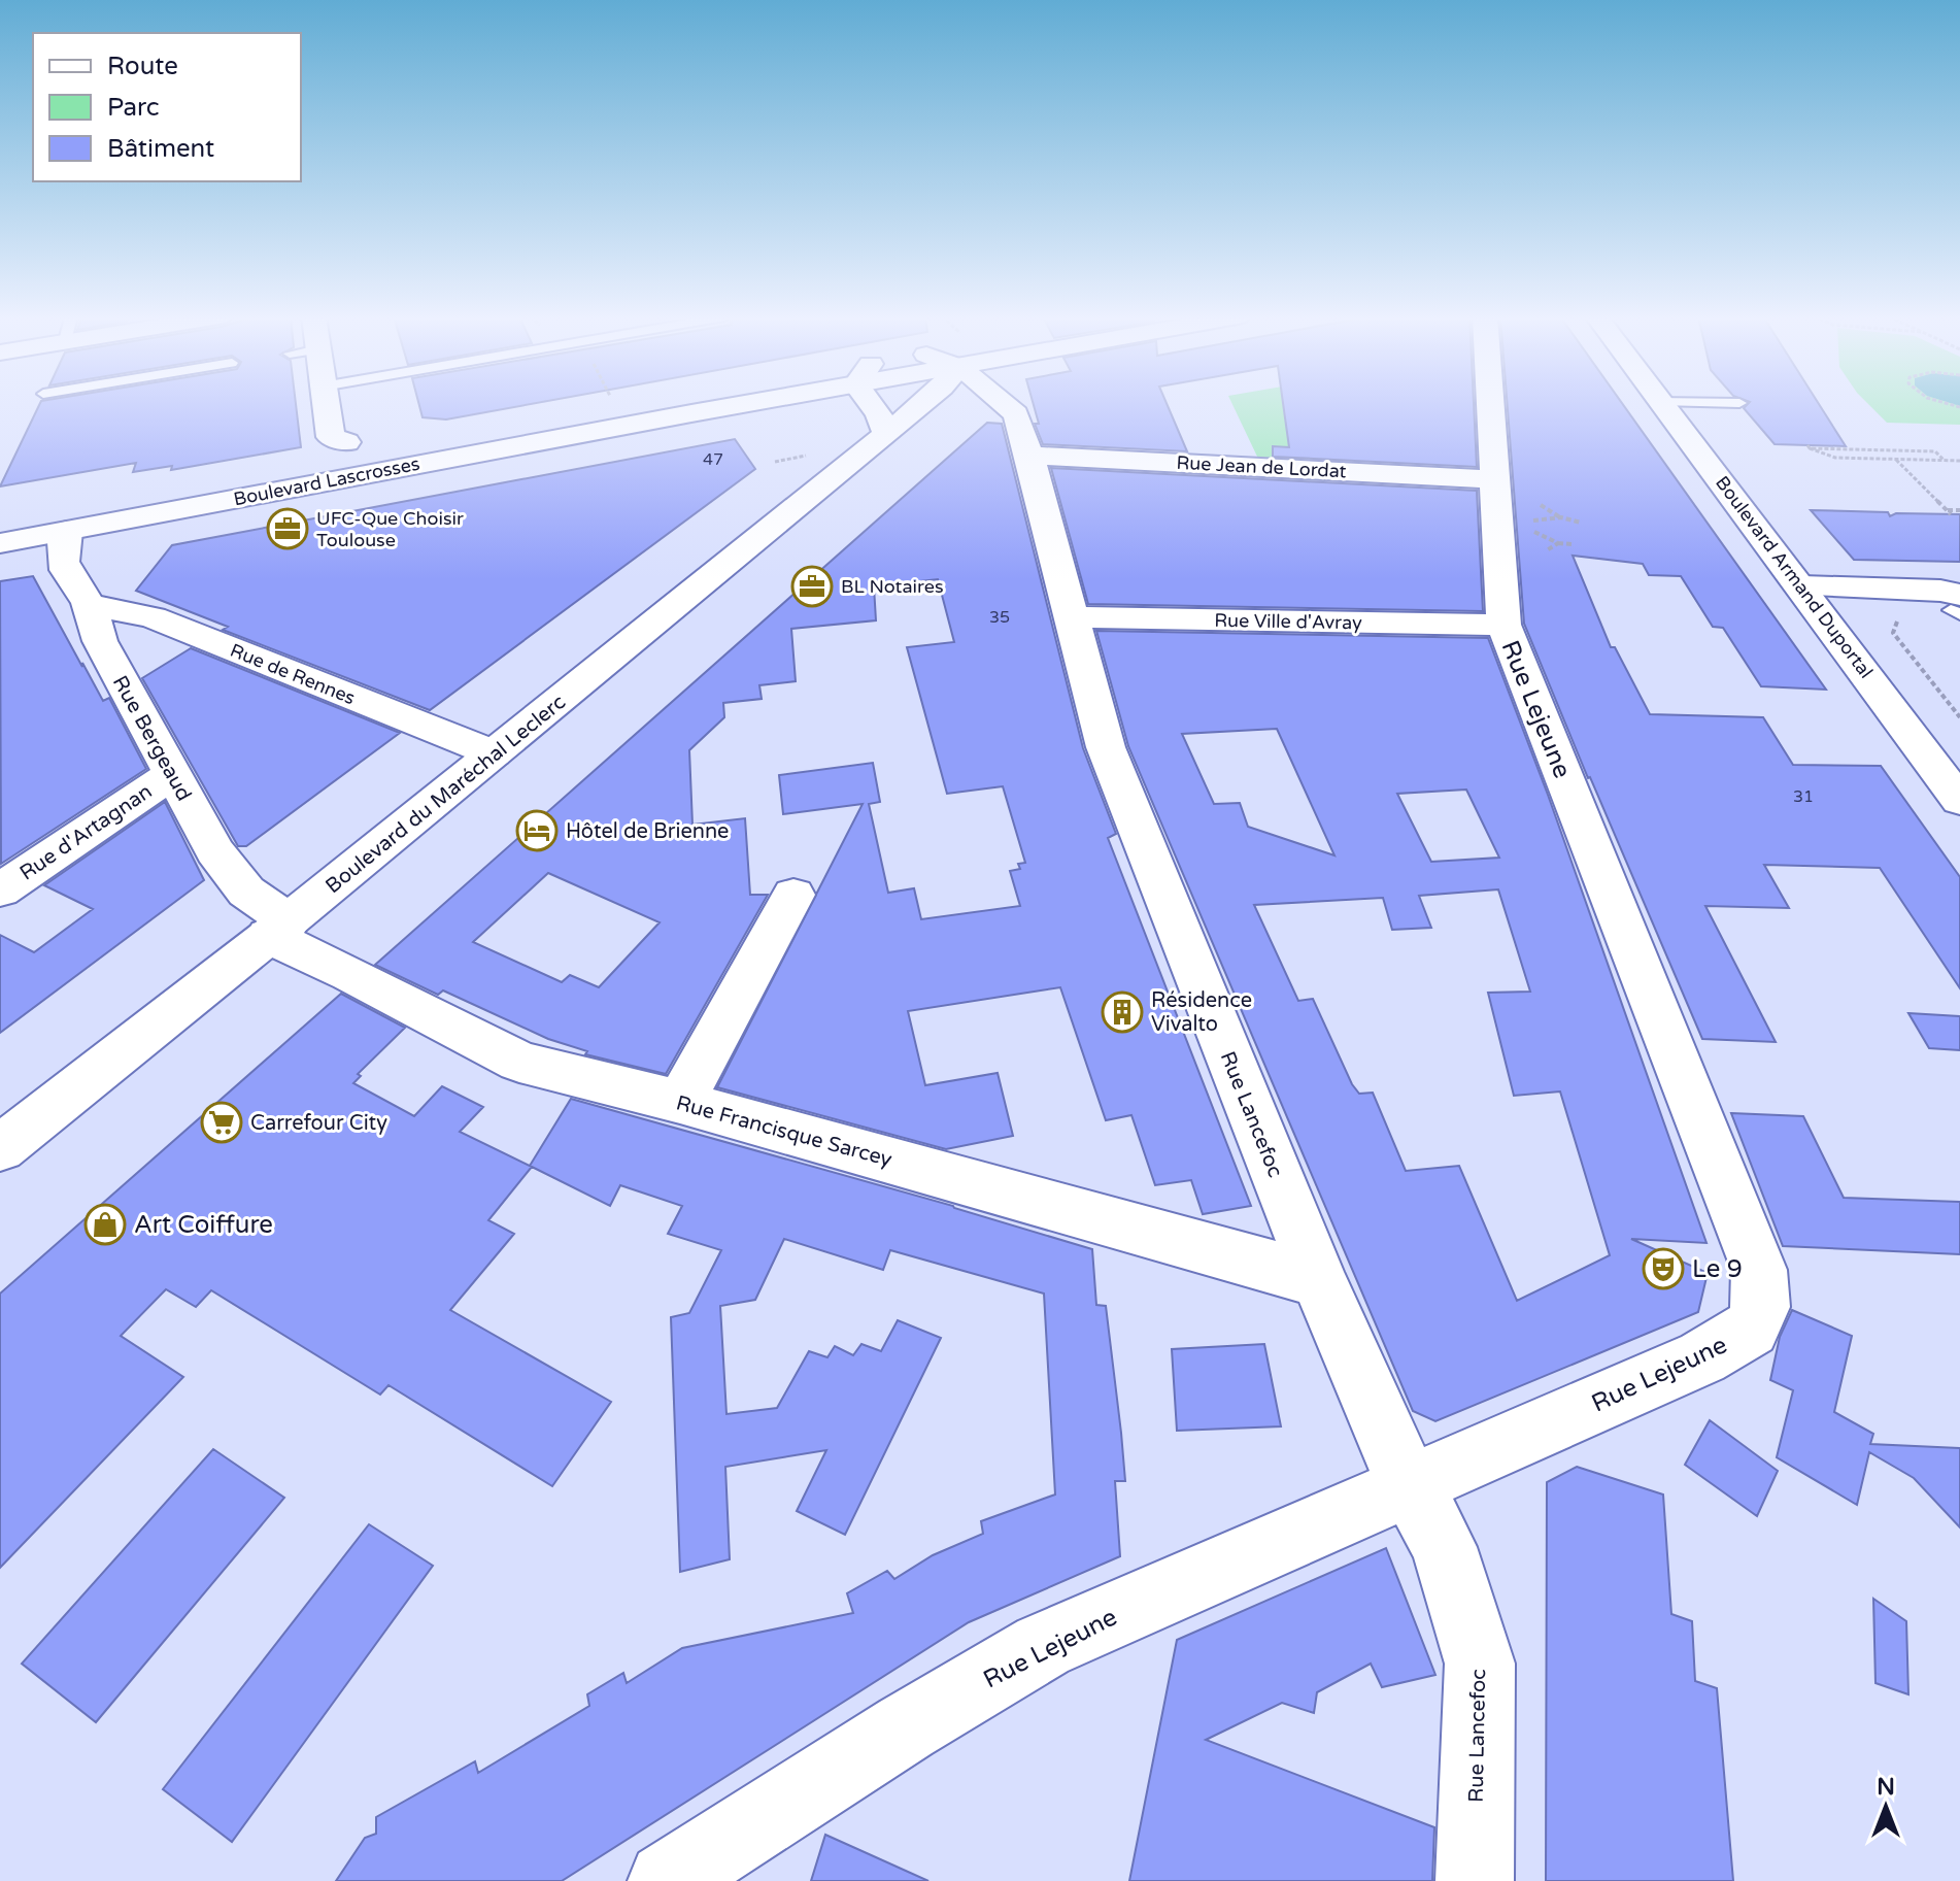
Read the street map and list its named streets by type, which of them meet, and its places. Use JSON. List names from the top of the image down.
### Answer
{
  "streets": {
    "street": [
      "Rue Jean de Lordat",
      "Boulevard Lascrosses",
      "Boulevard Armand Duportal",
      "Rue Ville d'Avray",
      "Rue de Rennes",
      "Rue Lejeune",
      "Rue Bergeaud",
      "Boulevard du Maréchal Leclerc",
      "Rue d'Artagnan",
      "Rue Lancefoc",
      "Rue Francisque Sarcey"
    ]
  },
  "crossings": [
    ["Rue Jean de Lordat", "Rue Lejeune"],
    ["Rue Jean de Lordat", "Rue Lancefoc"],
    ["Boulevard Lascrosses", "Rue Bergeaud"],
    ["Rue Ville d'Avray", "Rue Lejeune"],
    ["Rue Ville d'Avray", "Rue Lancefoc"],
    ["Rue de Rennes", "Rue Bergeaud"],
    ["Rue de Rennes", "Boulevard du Maréchal Leclerc"],
    ["Rue Lejeune", "Rue Lancefoc"],
    ["Rue Bergeaud", "Boulevard du Maréchal Leclerc"],
    ["Rue Bergeaud", "Rue d'Artagnan"],
    ["Rue Bergeaud", "Rue Francisque Sarcey"],
    ["Boulevard du Maréchal Leclerc", "Rue Francisque Sarcey"],
    ["Rue Lancefoc", "Rue Francisque Sarcey"]
  ],
  "places": {
    "office": ["UFC-Que Choisir Toulouse", "BL Notaires"],
    "hotel": ["Hôtel de Brienne"],
    "building": ["Résidence Vivalto"],
    "supermarket": ["Carrefour City"],
    "shop": ["Art Coiffure"],
    "theatre": ["Le 9"]
  },
  "house_numbers": ["47", "35", "31"],
  "legend": ["Route", "Parc", "Bâtiment"],
  "north": "top"
}
